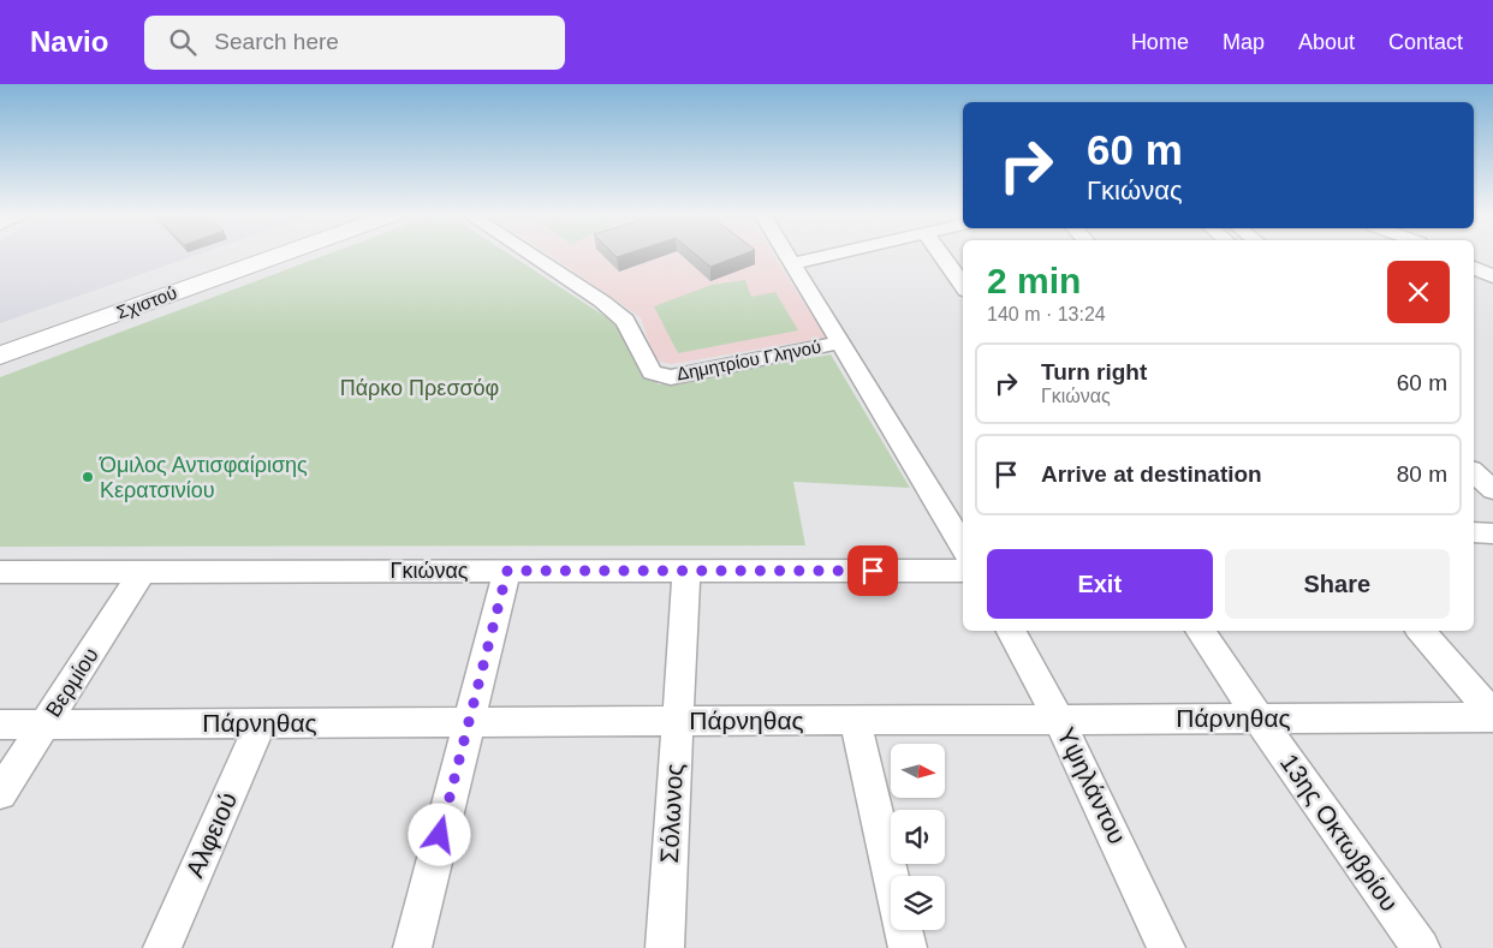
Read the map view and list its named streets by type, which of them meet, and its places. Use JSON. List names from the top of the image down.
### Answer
{
  "streets": {
    "main road": ["Σχιστού"],
    "street": [
      "Δημητρίου Γληνού",
      "Γκιώνας",
      "Βερμίου",
      "Πάρνηθας",
      "Υψηλάντου",
      "Σόλωνος",
      "13ης Οκτωβρίου",
      "Αλφειού"
    ]
  },
  "crossings": [
    ["Γκιώνας", "Βερμίου"],
    ["Γκιώνας", "Σόλωνος"],
    ["Βερμίου", "Πάρνηθας"],
    ["Πάρνηθας", "Υψηλάντου"],
    ["Πάρνηθας", "Σόλωνος"],
    ["Πάρνηθας", "13ης Οκτωβρίου"],
    ["Πάρνηθας", "Αλφειού"]
  ],
  "parks": ["Πάρκο Πρεσσόφ"],
  "places": ["Όμιλος Αντισφαίρισης Κερατσινίου"],
  "north": "right",
  "page": {
    "header": "Navio",
    "search": "Search here",
    "nav": [
      "Home",
      "Map",
      "About",
      "Contact"
    ],
    "turn": ["60 m", "Γκιώνας"],
    "heading": ["2 min", "140 m · 13:24"],
    "list": [
      {
        "name": "Turn right",
        "note": "Γκιώνας",
        "value": "60 m"
      },
      {
        "name": "Arrive at destination",
        "value": "80 m"
      }
    ],
    "buttons": ["Exit", "Share"]
  }
}
